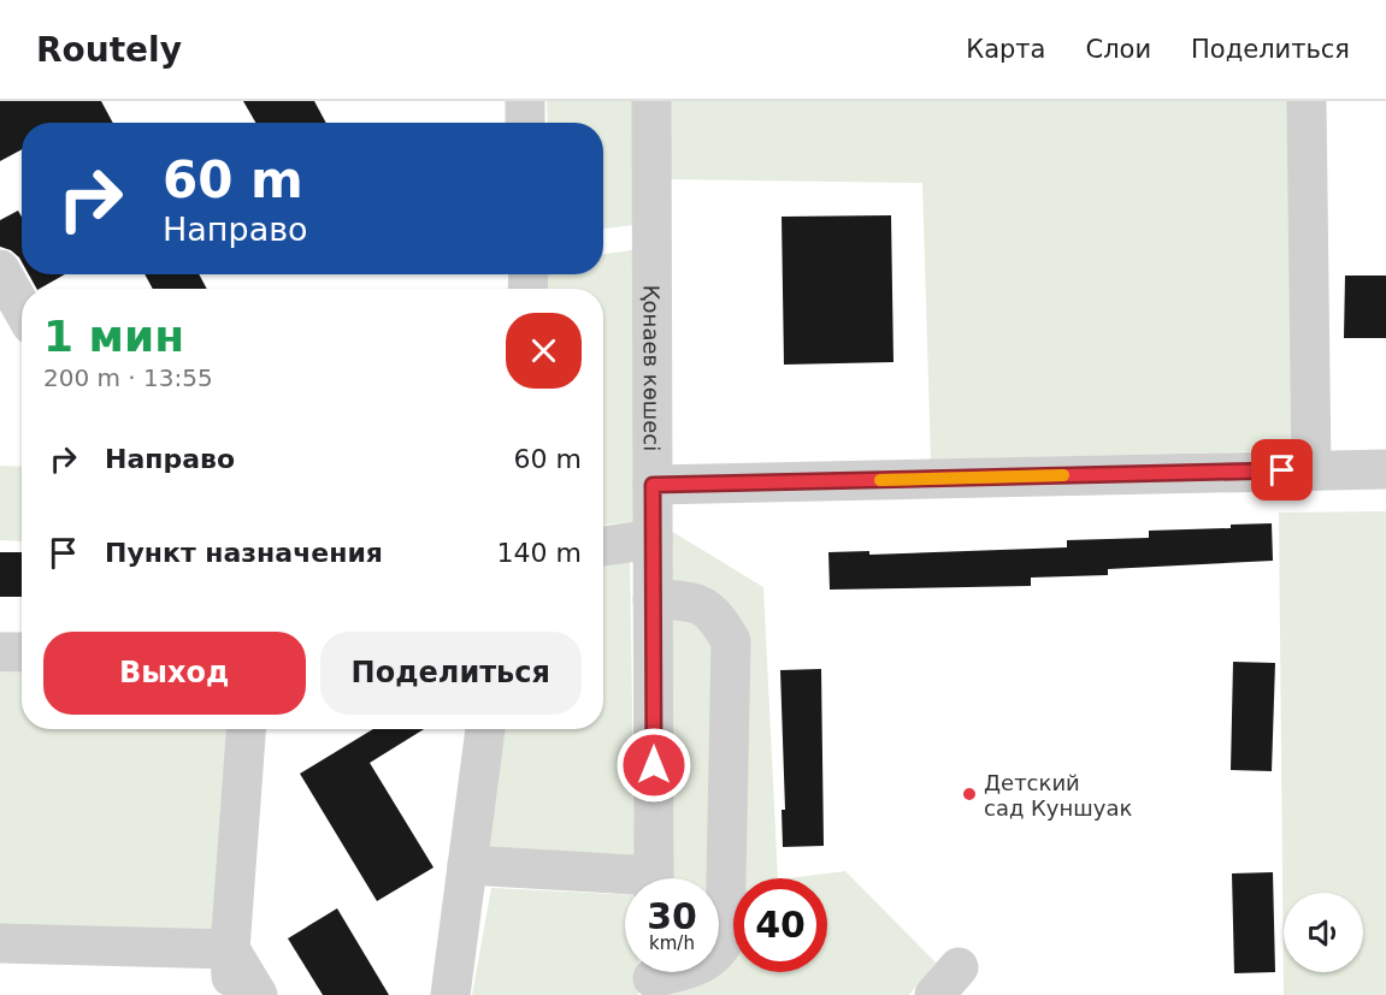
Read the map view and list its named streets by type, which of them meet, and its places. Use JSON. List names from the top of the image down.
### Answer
{
  "streets": {
    "street": ["Қонаев көшесі"]
  },
  "places": ["Детский сад Куншуак"],
  "page": {
    "header": "Routely",
    "nav": ["Карта", "Слои", "Поделиться"],
    "turn": ["60 m", "Направо"],
    "heading": ["1 мин", "200 m · 13:55"],
    "list": [
      {
        "name": "Направо",
        "value": "60 m"
      },
      {
        "name": "Пункт назначения",
        "value": "140 m"
      }
    ],
    "buttons": ["Выход", "Поделиться"],
    "speed": "30 km/h",
    "limit": "40"
  }
}
